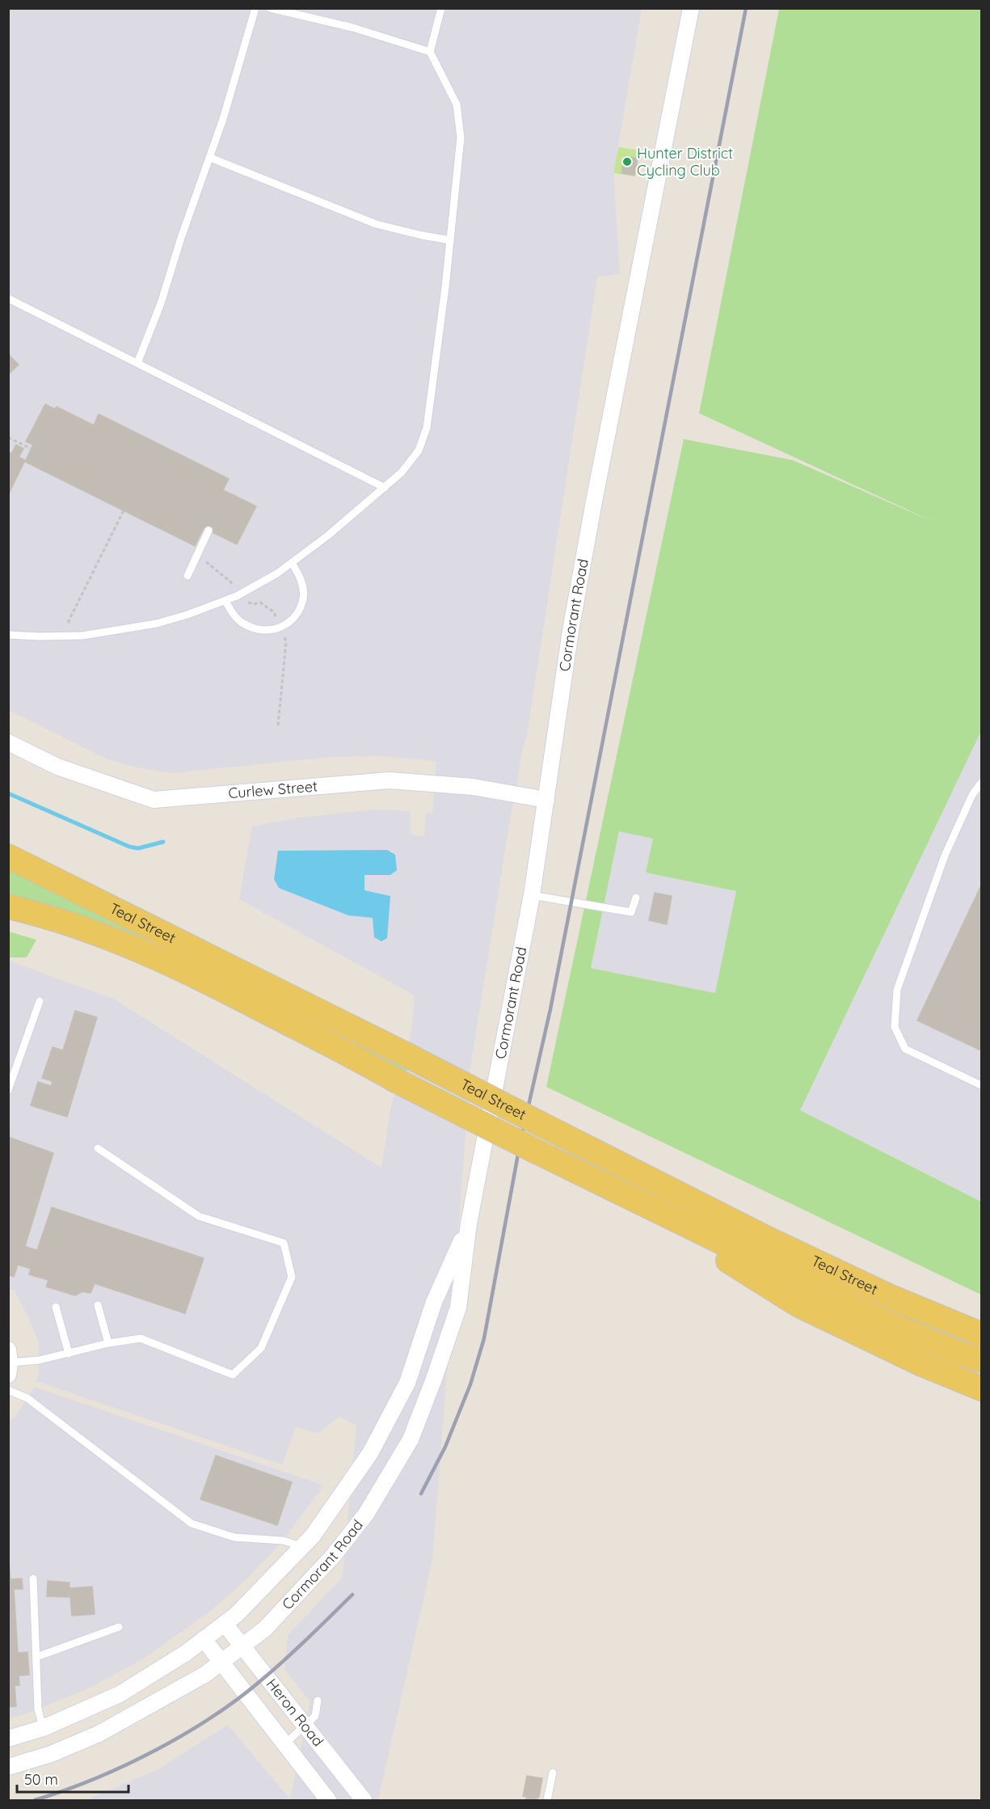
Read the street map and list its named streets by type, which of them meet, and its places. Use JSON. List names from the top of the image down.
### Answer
{
  "streets": {
    "main road": ["Teal Street"],
    "street": ["Cormorant Road", "Curlew Street", "Heron Road"]
  },
  "crossings": [
    ["Cormorant Road", "Curlew Street"],
    ["Cormorant Road", "Heron Road"]
  ],
  "places": ["Hunter District Cycling Club"],
  "scale_bar": "50 m"
}
